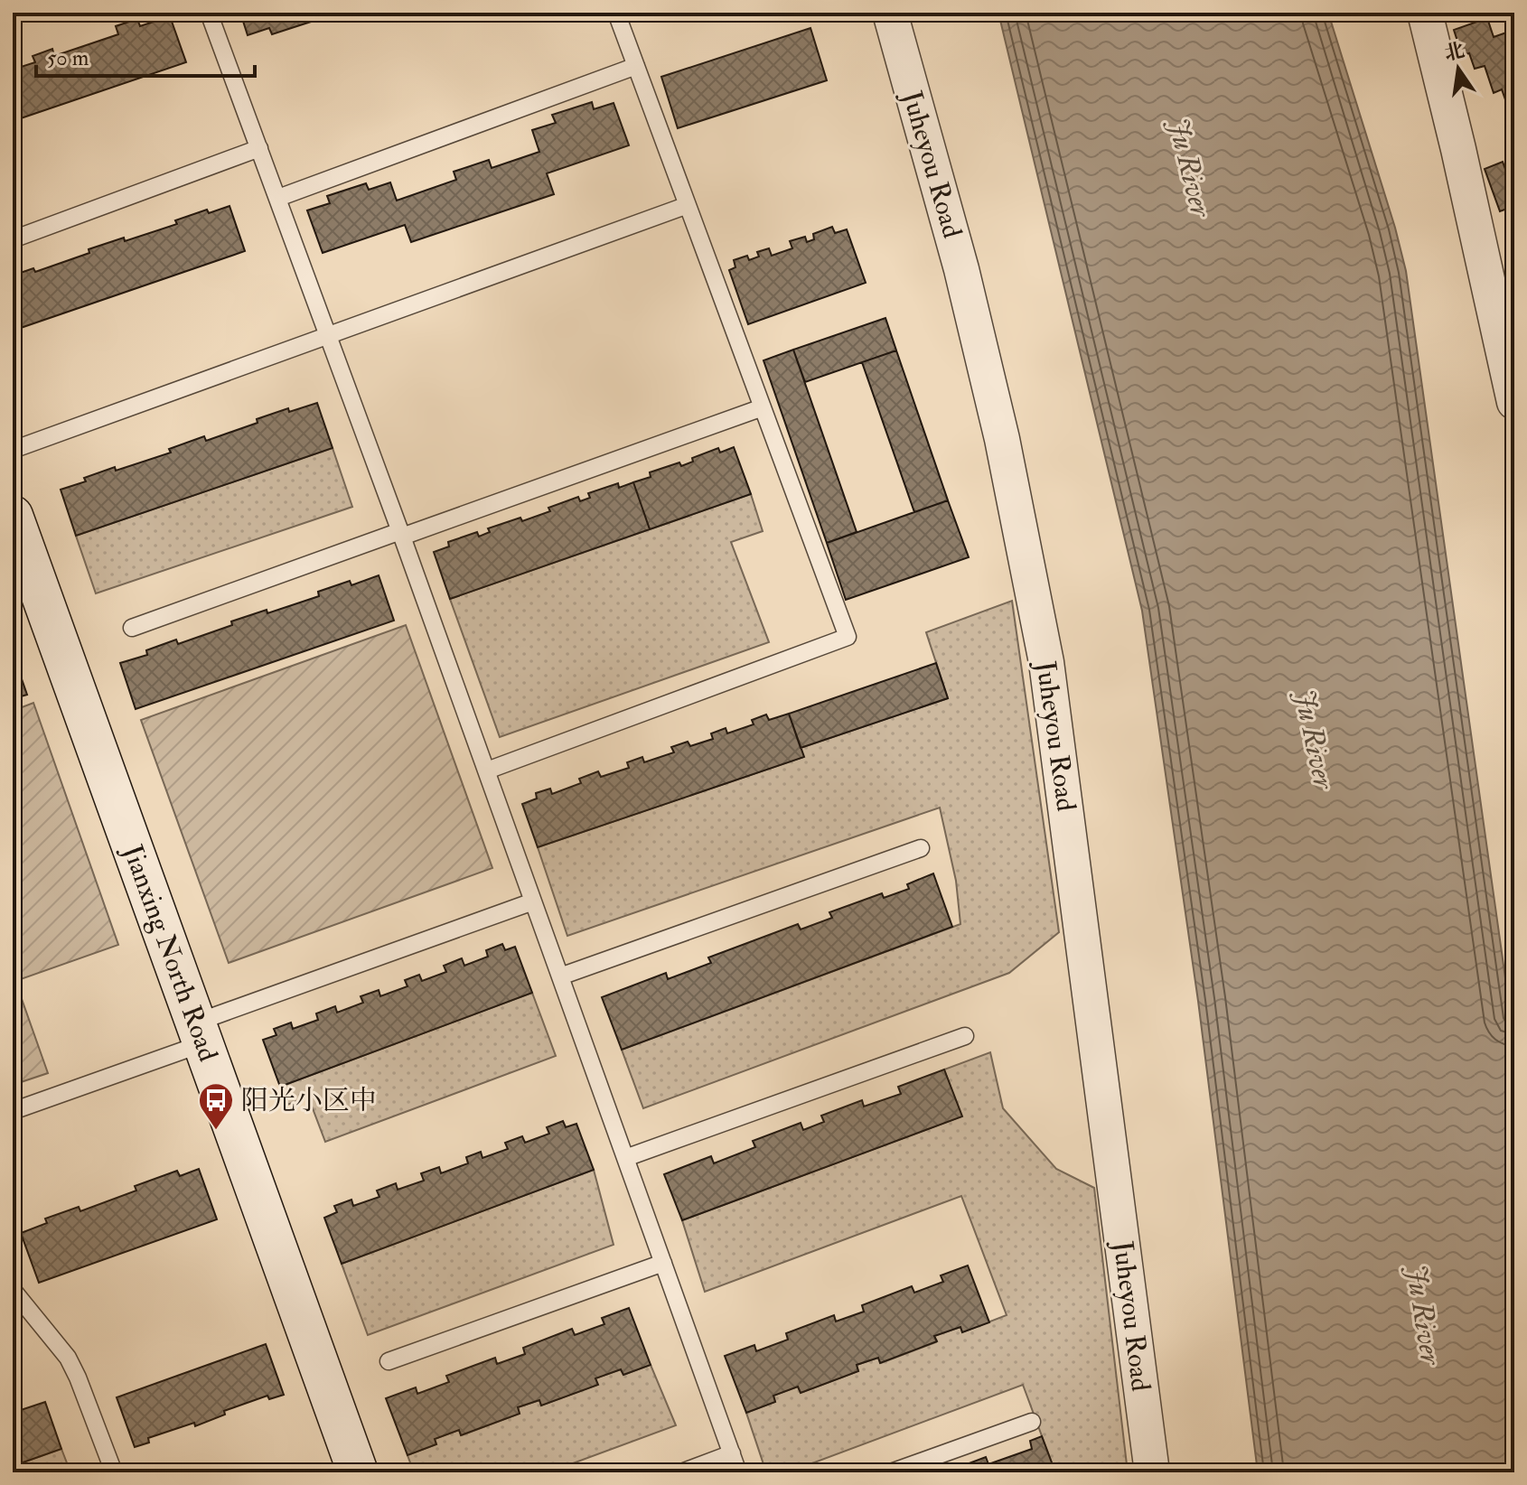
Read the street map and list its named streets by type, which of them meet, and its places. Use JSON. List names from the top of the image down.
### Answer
{
  "streets": {
    "street": ["Juheyou Road", "Jianxing North Road"]
  },
  "water": ["Ju River"],
  "places": {
    "bus stop": ["阳光小区中"]
  },
  "scale_bar": "50 m",
  "north": "top"
}
